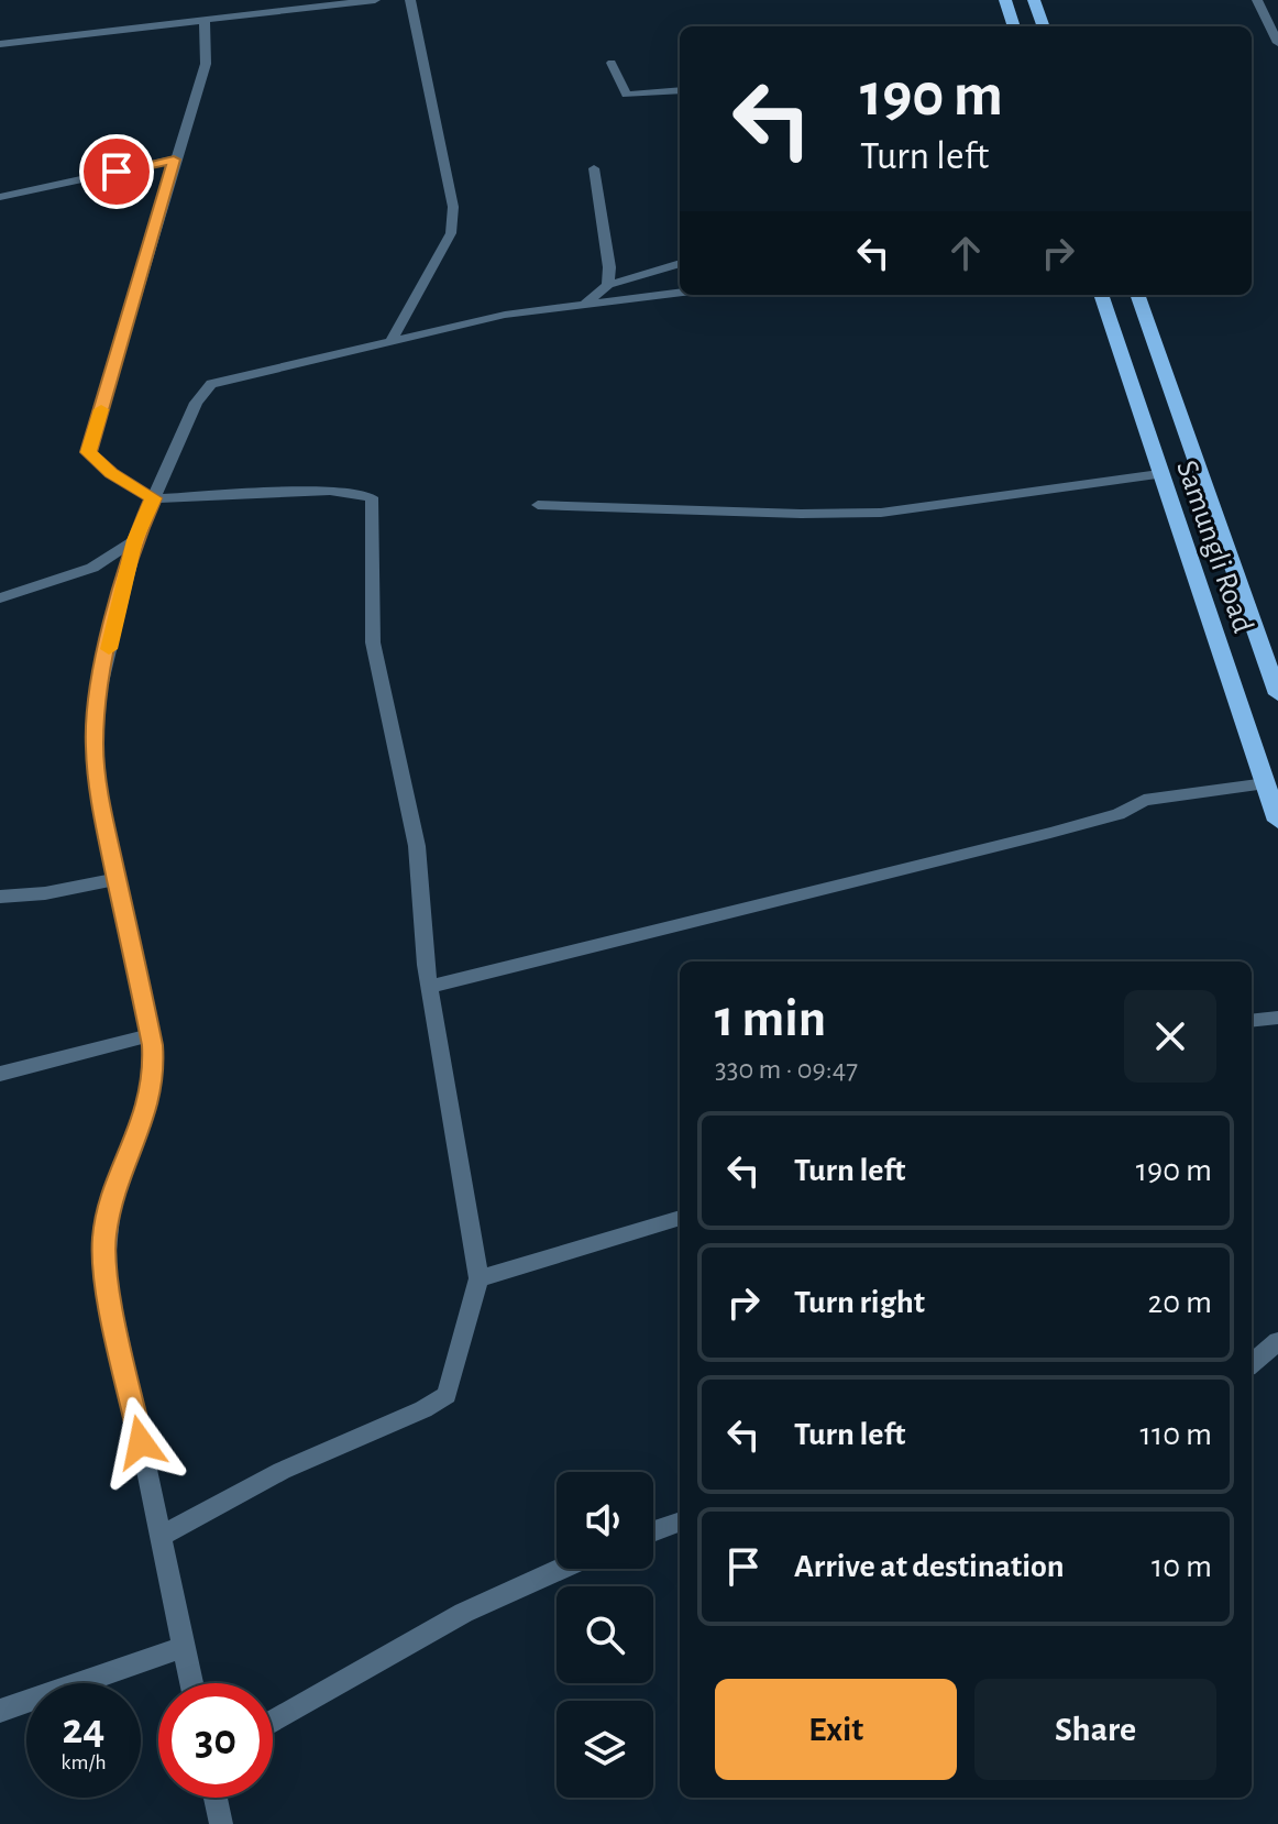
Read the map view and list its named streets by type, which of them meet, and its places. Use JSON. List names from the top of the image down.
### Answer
{
  "streets": {
    "main road": ["Samungli Road"]
  },
  "page": {
    "turn": ["190 m", "Turn left"],
    "heading": ["1 min", "330 m · 09:47"],
    "list": [
      {
        "name": "Turn left",
        "value": "190 m"
      },
      {
        "name": "Turn right",
        "value": "20 m"
      },
      {
        "name": "Turn left",
        "value": "110 m"
      },
      {
        "name": "Arrive at destination",
        "value": "10 m"
      }
    ],
    "buttons": ["Exit", "Share"],
    "speed": "24 km/h",
    "limit": "30"
  }
}
